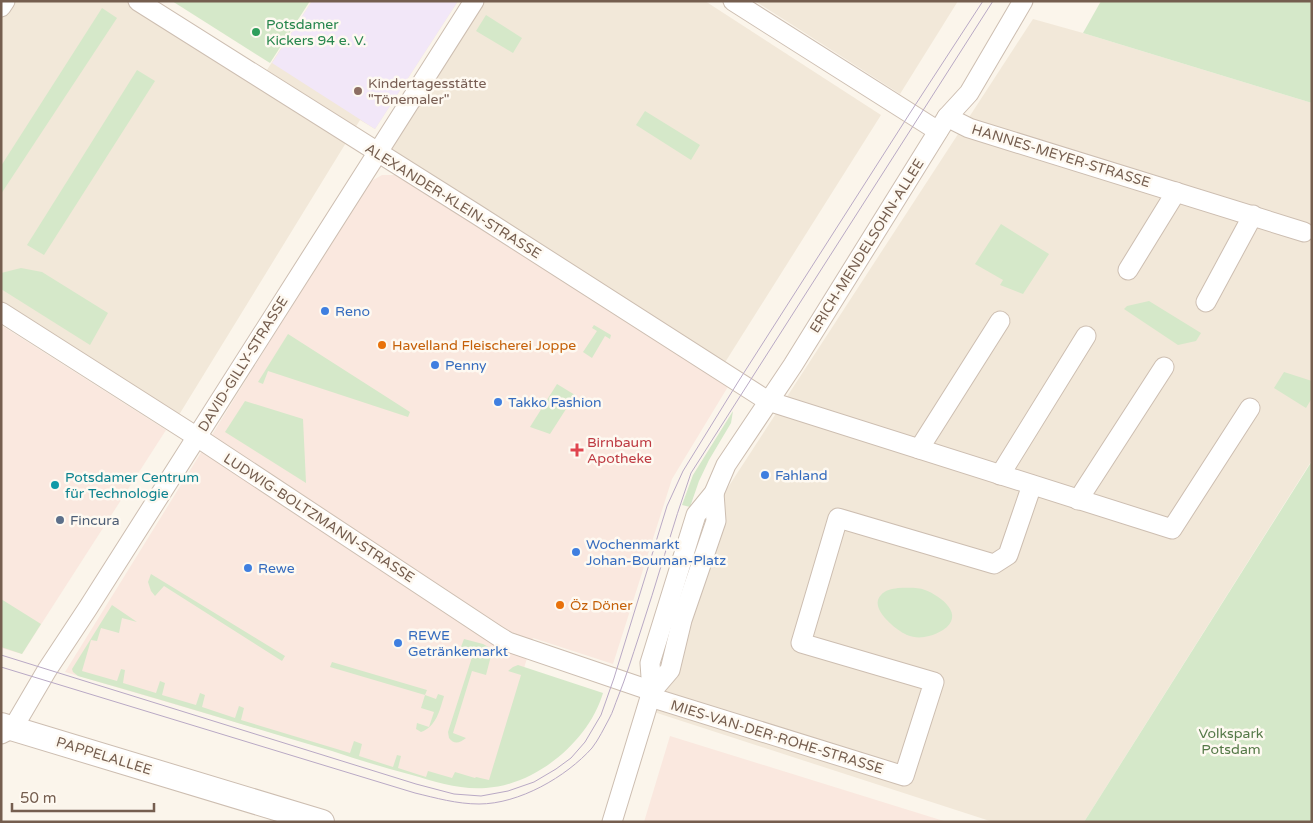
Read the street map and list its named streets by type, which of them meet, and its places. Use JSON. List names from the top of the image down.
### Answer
{
  "streets": {
    "street": [
      "HANNES-MEYER-STRASSE",
      "ALEXANDER-KLEIN-STRASSE",
      "ERICH-MENDELSOHN-ALLEE",
      "DAVID-GILLY-STRASSE",
      "LUDWIG-BOLTZMANN-STRASSE",
      "MIES-VAN-DER-ROHE-STRASSE",
      "PAPPELALLEE"
    ]
  },
  "crossings": [
    ["HANNES-MEYER-STRASSE", "ERICH-MENDELSOHN-ALLEE"],
    ["ALEXANDER-KLEIN-STRASSE", "ERICH-MENDELSOHN-ALLEE"],
    ["ALEXANDER-KLEIN-STRASSE", "DAVID-GILLY-STRASSE"],
    ["ALEXANDER-KLEIN-STRASSE", "MIES-VAN-DER-ROHE-STRASSE"],
    ["ERICH-MENDELSOHN-ALLEE", "LUDWIG-BOLTZMANN-STRASSE"],
    ["ERICH-MENDELSOHN-ALLEE", "MIES-VAN-DER-ROHE-STRASSE"],
    ["DAVID-GILLY-STRASSE", "LUDWIG-BOLTZMANN-STRASSE"],
    ["DAVID-GILLY-STRASSE", "PAPPELALLEE"],
    ["LUDWIG-BOLTZMANN-STRASSE", "MIES-VAN-DER-ROHE-STRASSE"]
  ],
  "parks": ["Volkspark Potsdam"],
  "places": {
    "other": [
      "Potsdamer Kickers 94 e. V.",
      "Kindertagesstätte \"Tönemaler\"",
      "Reno",
      "Havelland Fleischerei Joppe",
      "Penny",
      "Takko Fashion",
      "Fahland",
      "Potsdamer Centrum für Technologie",
      "Fincura",
      "Wochenmarkt Johan-Bouman-Platz",
      "Rewe",
      "Öz Döner",
      "REWE Getränkemarkt"
    ],
    "health": ["Birnbaum Apotheke"]
  },
  "scale_bar": "50 m"
}
